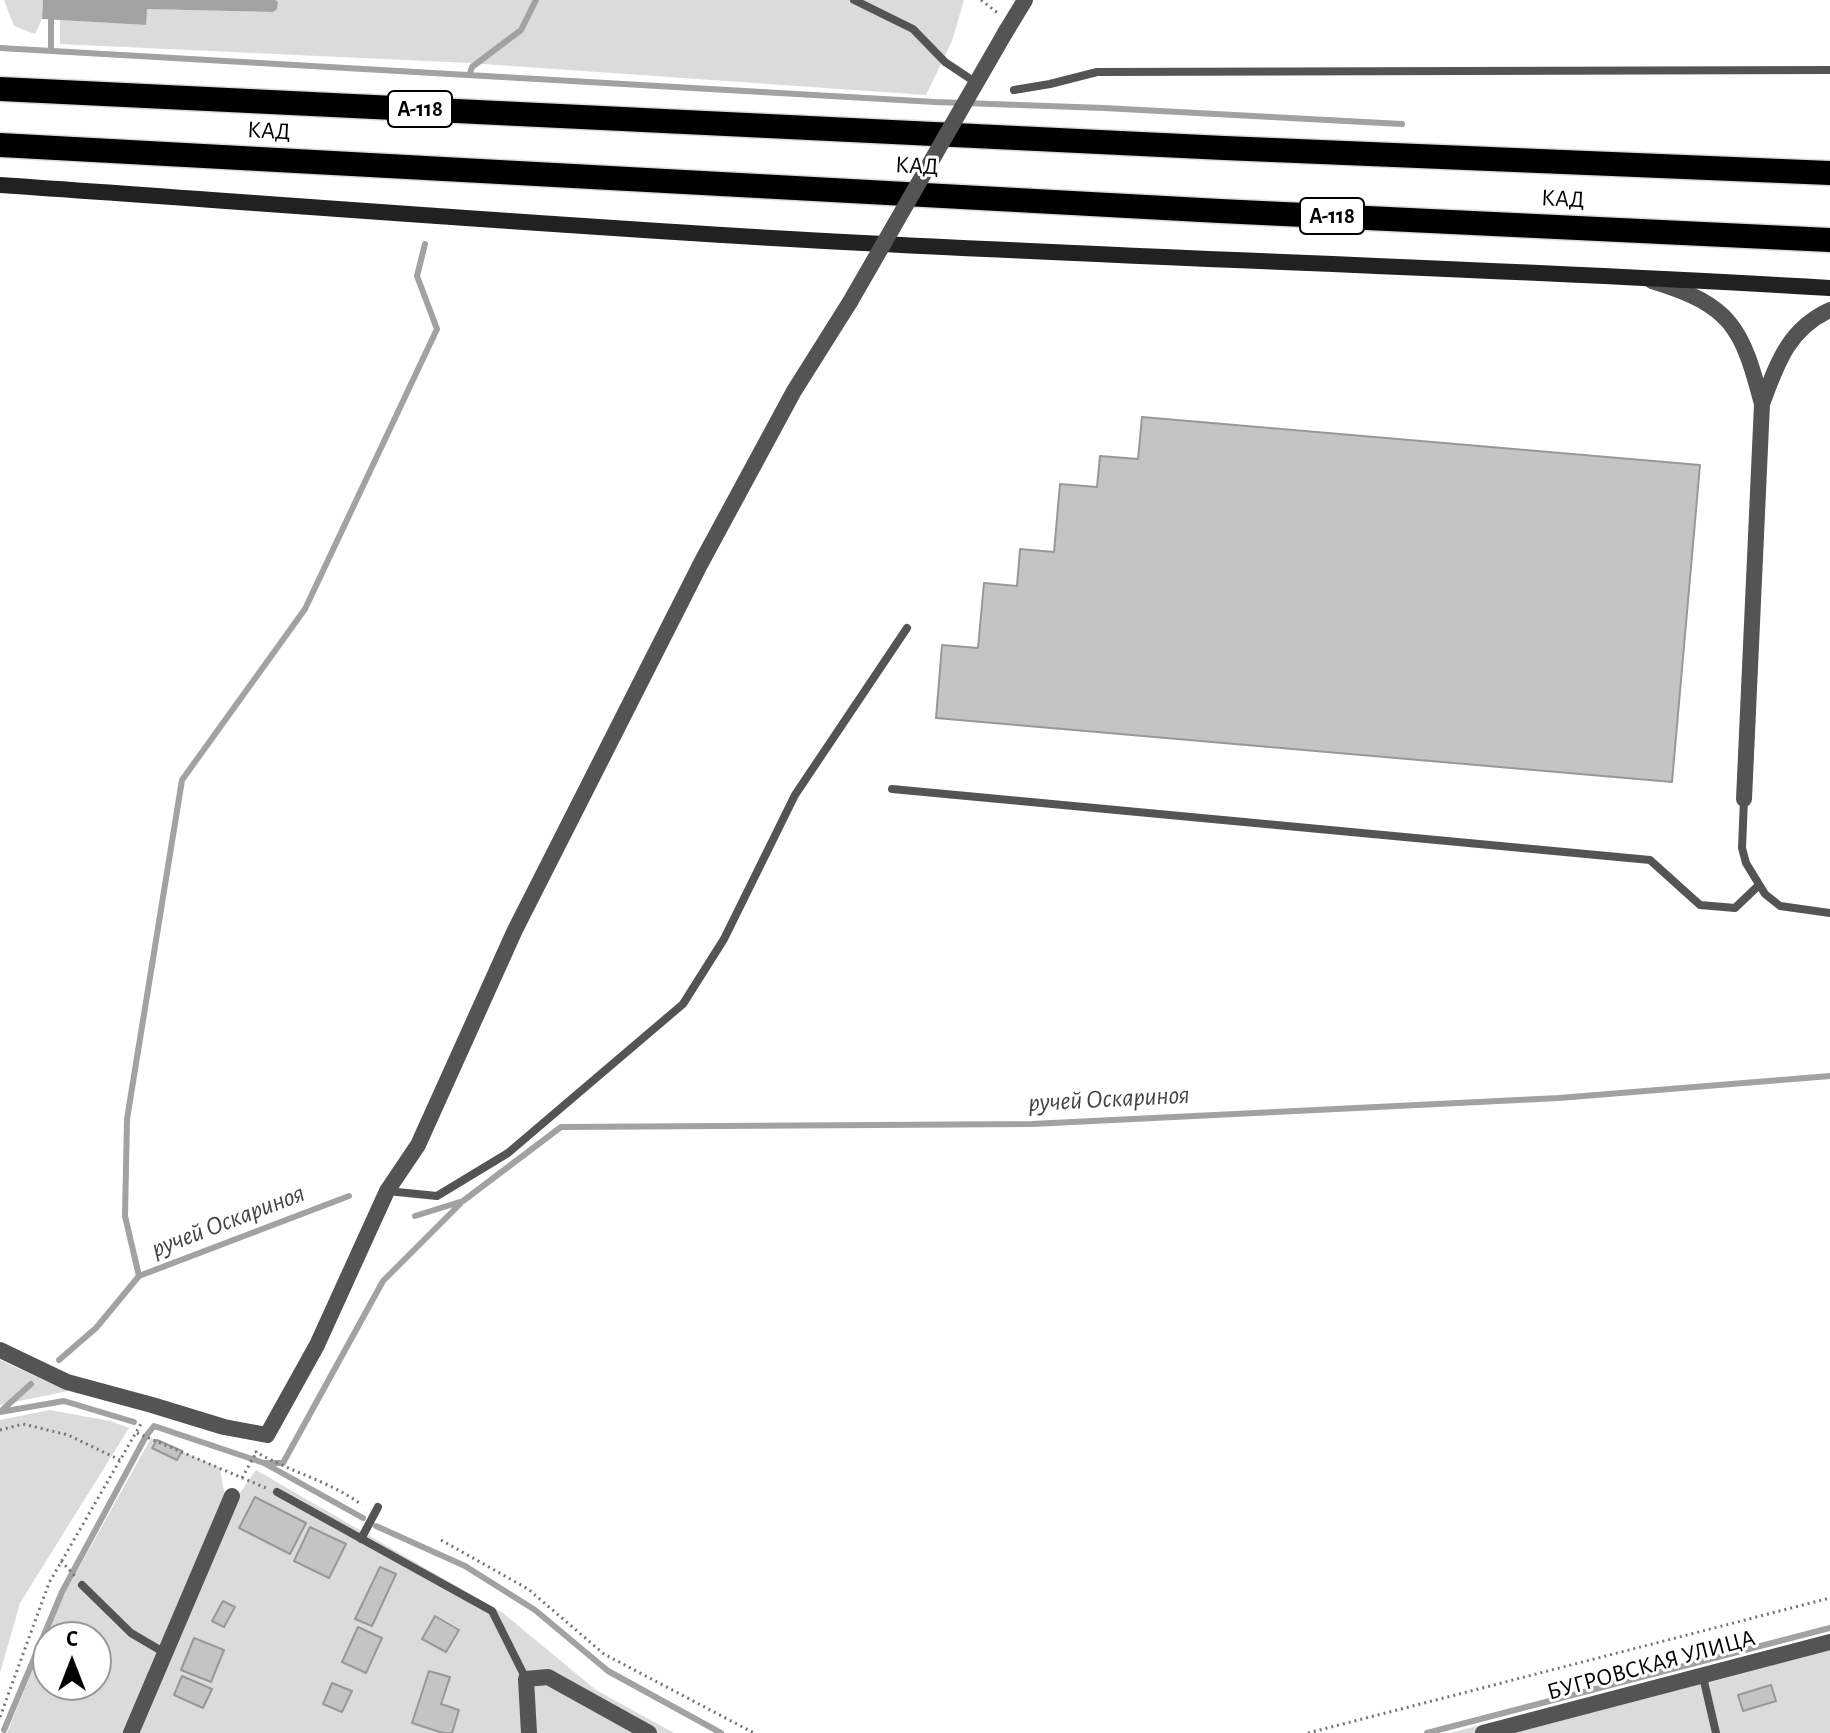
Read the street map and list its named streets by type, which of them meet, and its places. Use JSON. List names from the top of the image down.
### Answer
{
  "streets": {
    "highway": ["А-118", "КАД"],
    "street": ["БУГРОВСКАЯ УЛИЦА"]
  },
  "water": ["ручей Оскариноя"],
  "north": "top"
}
